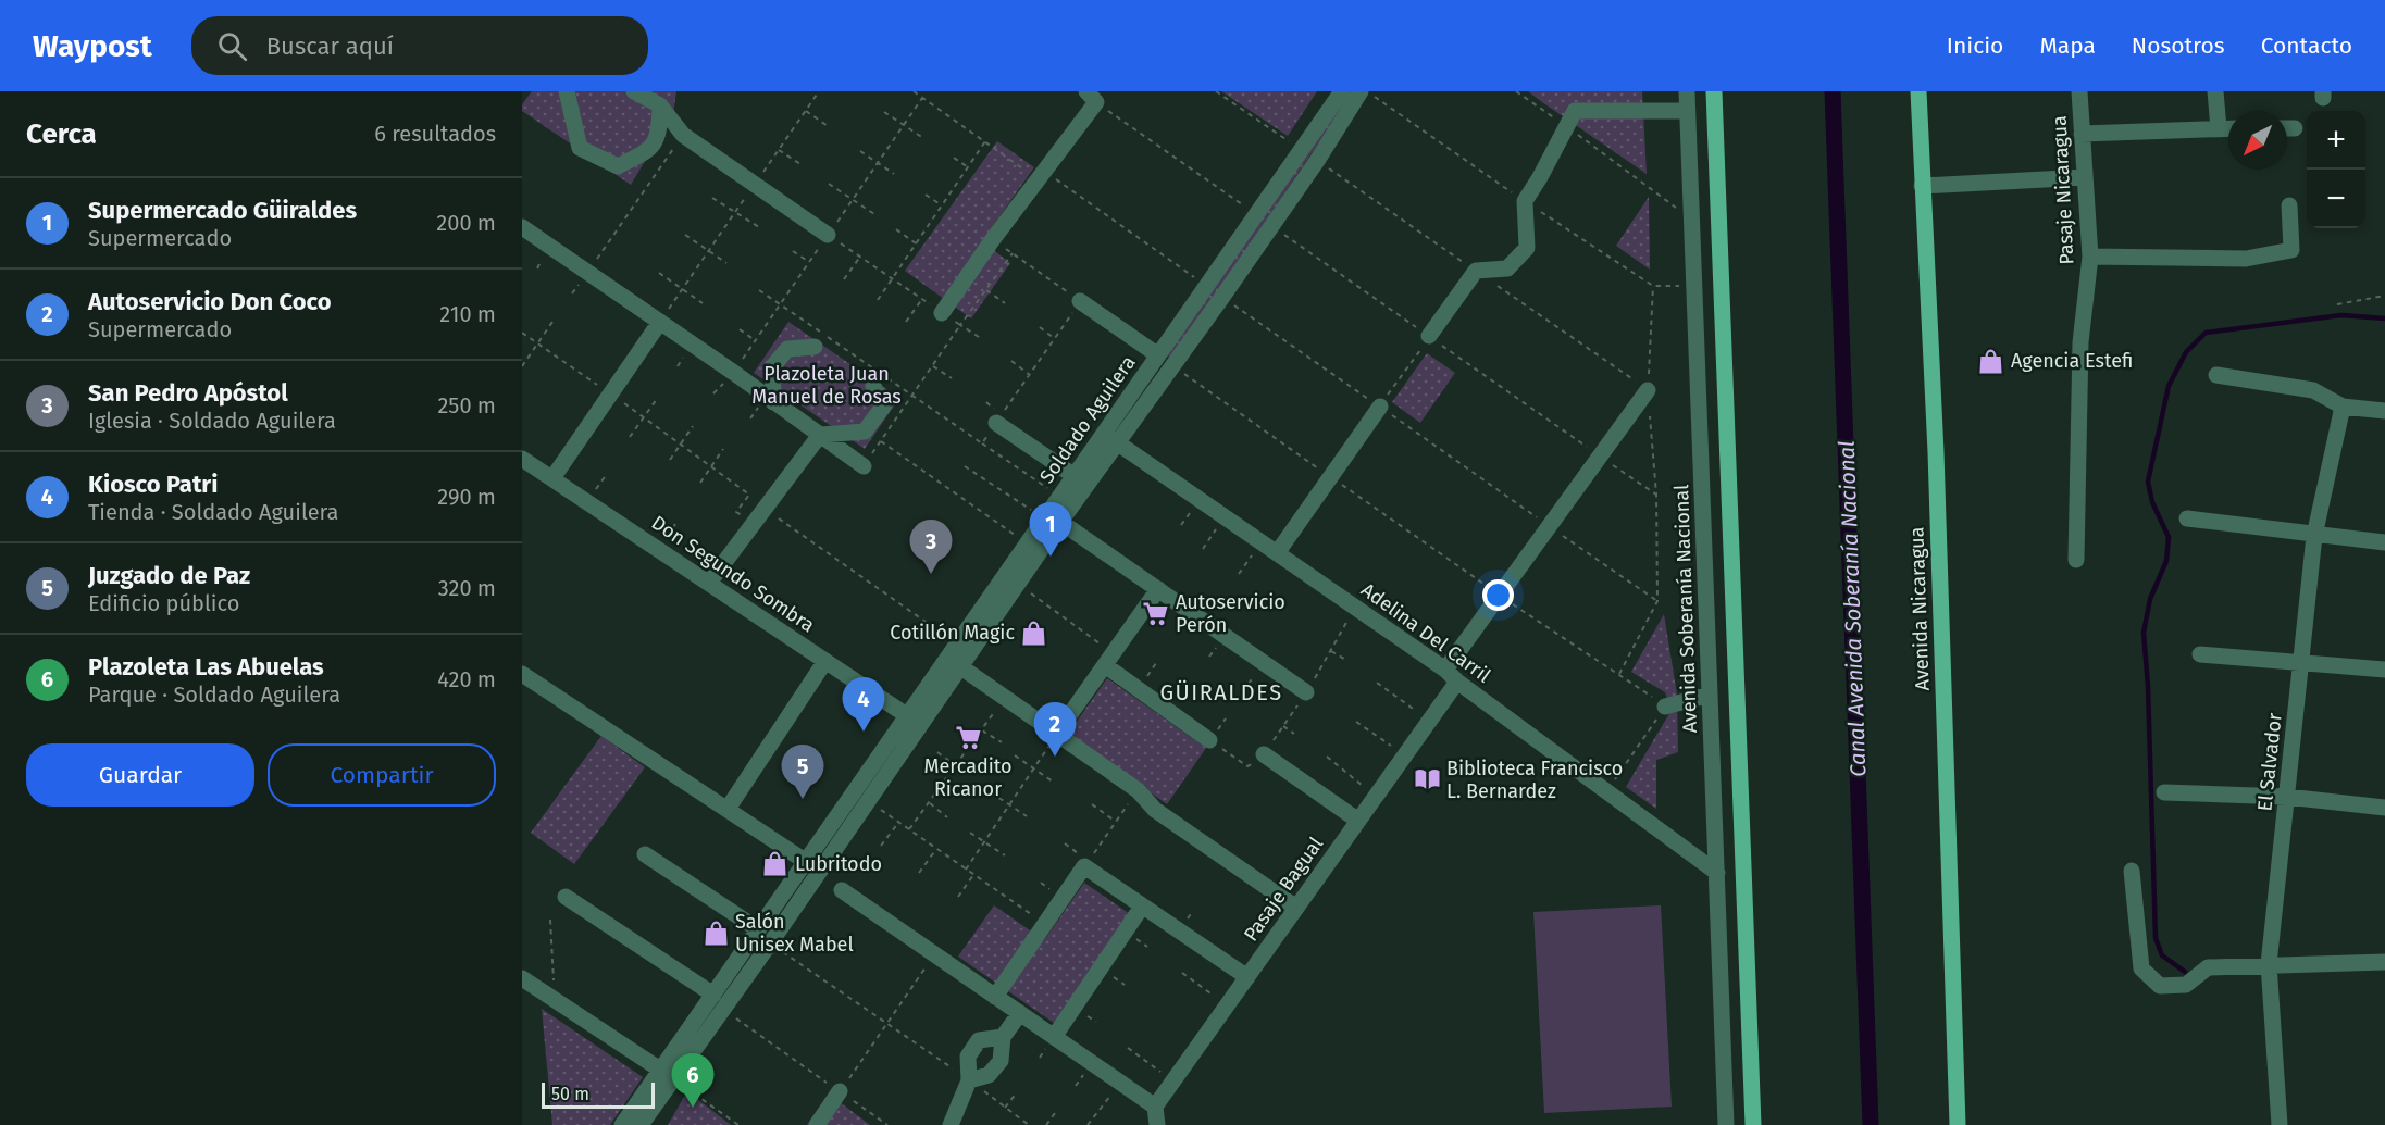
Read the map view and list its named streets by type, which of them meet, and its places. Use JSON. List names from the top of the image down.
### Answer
{
  "streets": {
    "main road": ["Avenida Nicaragua"],
    "street": [
      "Pasaje Nicaragua",
      "Soldado Aguilera",
      "Don Segundo Sombra",
      "Avenida Soberanía Nacional",
      "Adelina Del Carril",
      "El Salvador",
      "Pasaje Bagual"
    ]
  },
  "crossings": [
    ["Soldado Aguilera", "Don Segundo Sombra"],
    ["Soldado Aguilera", "Adelina Del Carril"],
    ["Avenida Soberanía Nacional", "Adelina Del Carril"],
    ["Adelina Del Carril", "Pasaje Bagual"]
  ],
  "districts": ["GÜIRALDES"],
  "water": ["Canal Avenida Soberanía Nacional"],
  "parks": ["Plazoleta Juan Manuel de Rosas"],
  "places": {
    "shop": [
      "Agencia Estefi",
      "Cotillón Magic",
      "Lubritodo",
      "Salón Unisex Mabel"
    ],
    "supermarket": ["Autoservicio Perón", "Mercadito Ricanor"],
    "library": ["Biblioteca Francisco L. Bernardez"]
  },
  "scale_bar": "50 m",
  "north": "bottom left",
  "page": {
    "header": "Waypost",
    "search": "Buscar aquí",
    "nav": [
      "Inicio",
      "Mapa",
      "Nosotros",
      "Contacto"
    ],
    "heading": ["Cerca", "6 resultados"],
    "map_buttons": ["+", "−"],
    "list": [
      {
        "mark": "1",
        "name": "Supermercado Güiraldes",
        "note": "Supermercado",
        "value": "200 m"
      },
      {
        "mark": "2",
        "name": "Autoservicio Don Coco",
        "note": "Supermercado",
        "value": "210 m"
      },
      {
        "mark": "3",
        "name": "San Pedro Apóstol",
        "note": "Iglesia · Soldado Aguilera",
        "value": "250 m"
      },
      {
        "mark": "4",
        "name": "Kiosco Patri",
        "note": "Tienda · Soldado Aguilera",
        "value": "290 m"
      },
      {
        "mark": "5",
        "name": "Juzgado de Paz",
        "note": "Edificio público",
        "value": "320 m"
      },
      {
        "mark": "6",
        "name": "Plazoleta Las Abuelas",
        "note": "Parque · Soldado Aguilera",
        "value": "420 m"
      }
    ],
    "pins": [
      "1",
      "3",
      "4",
      "2",
      "5",
      "6"
    ],
    "buttons": ["Guardar", "Compartir"],
    "scale": "50 m"
  }
}
